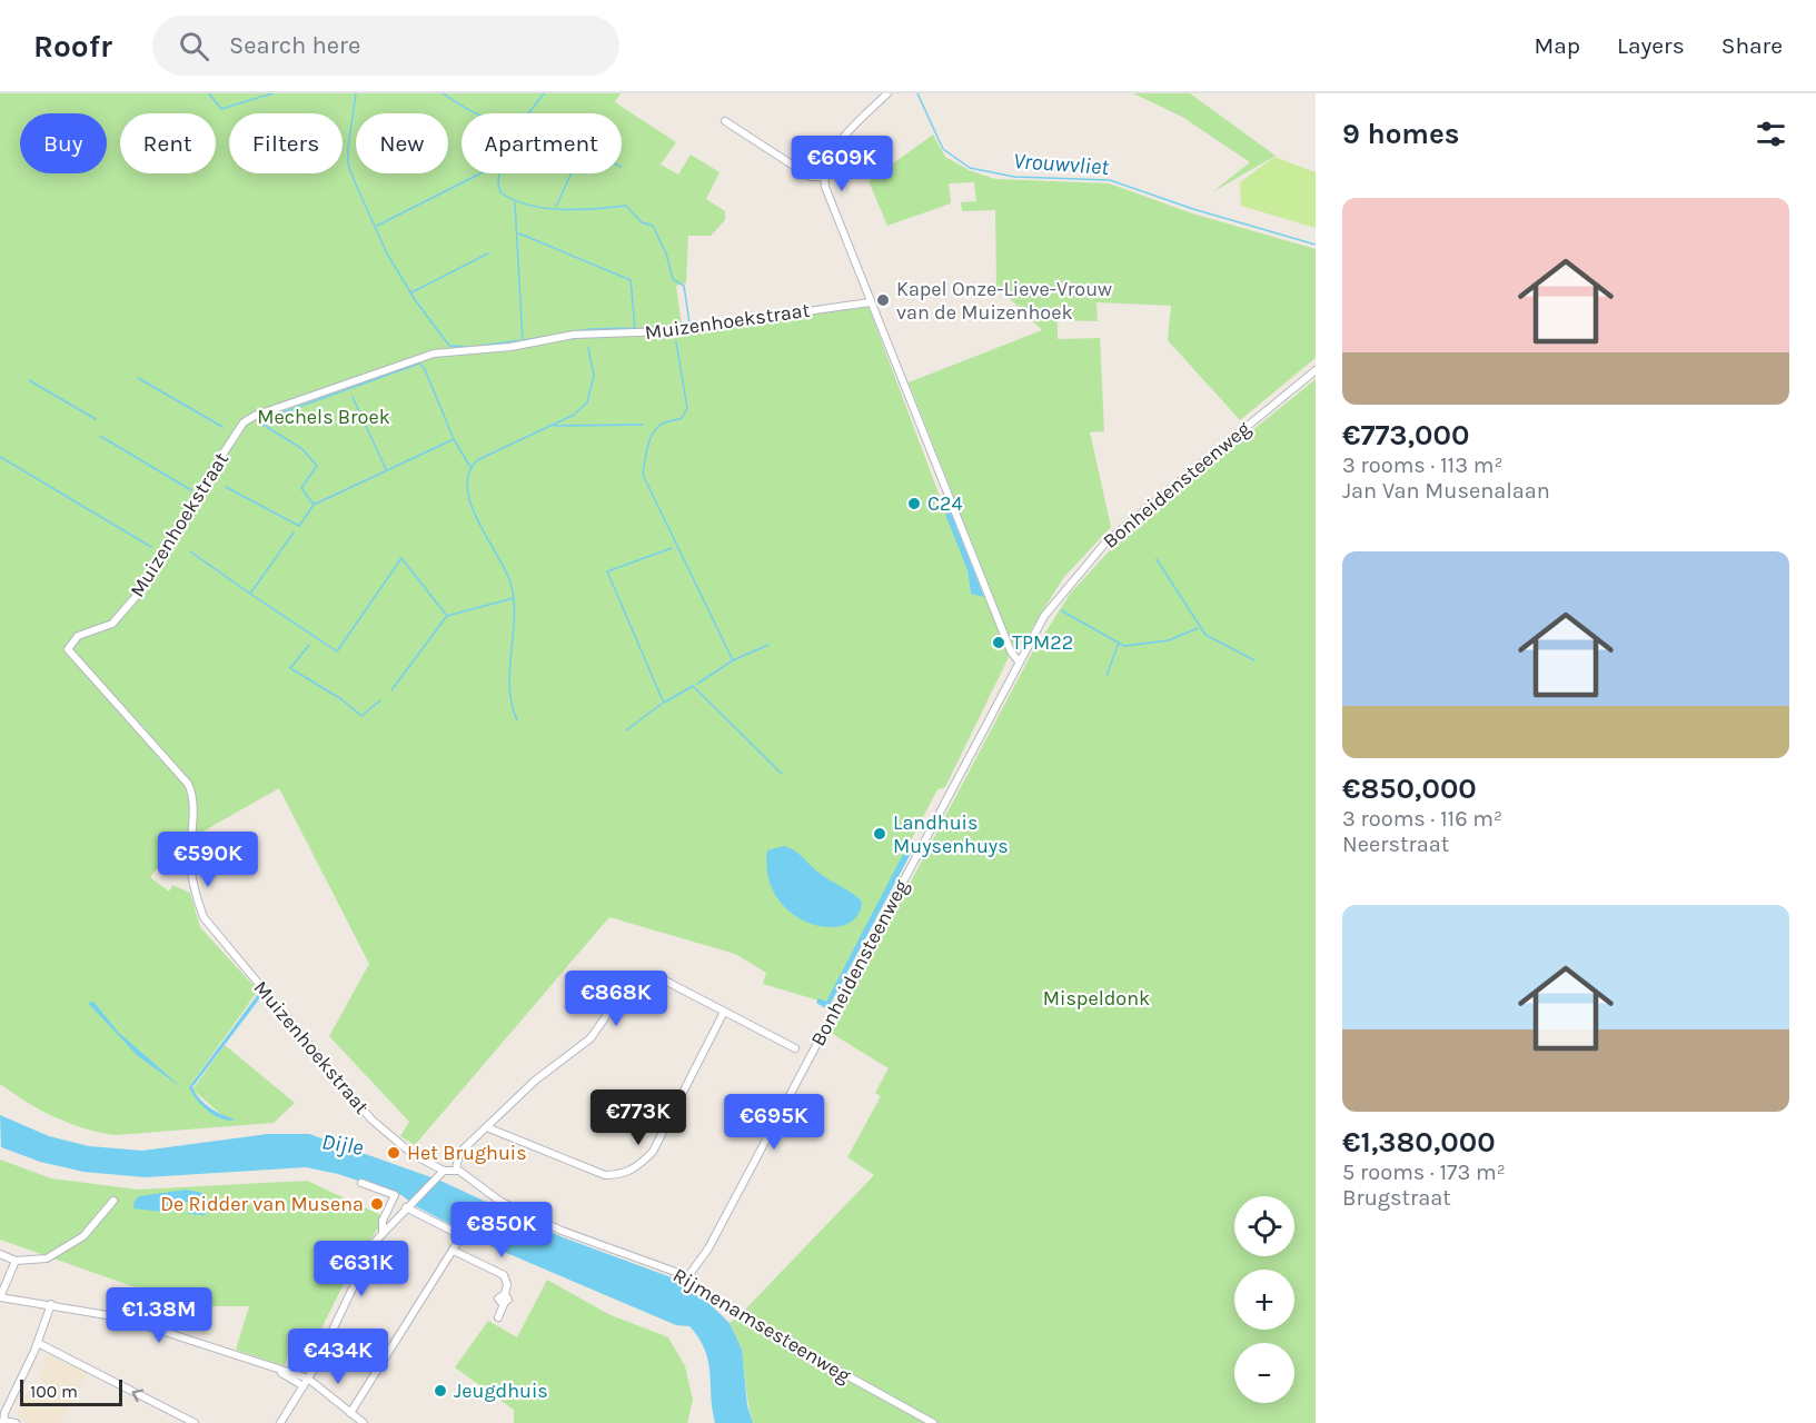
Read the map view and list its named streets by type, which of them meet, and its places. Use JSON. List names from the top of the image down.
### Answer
{
  "streets": {
    "street": ["Muizenhoekstraat", "Bonheidensteenweg", "Rijmenamsesteenweg"]
  },
  "crossings": [
    ["Bonheidensteenweg", "Rijmenamsesteenweg"]
  ],
  "water": ["Vrouwvliet", "Dijle"],
  "parks": ["Mechels Broek", "Mispeldonk"],
  "places": [
    "Kapel Onze-Lieve-Vrouw van de Muizenhoek",
    "C24",
    "TPM22",
    "Landhuis Muysenhuys",
    "Het Brughuis",
    "De Ridder van Musena",
    "Jeugdhuis"
  ],
  "scale_bar": "100 m",
  "page": {
    "header": "Roofr",
    "search": "Search here",
    "nav": ["Map", "Layers", "Share"],
    "heading": "9 homes",
    "chip": [
      "Buy",
      "Rent",
      "Filters",
      "New",
      "Apartment"
    ],
    "price": [
      "€609K",
      "€590K",
      "€868K",
      "€773K",
      "€695K",
      "€850K",
      "€631K",
      "€1.38M",
      "€434K"
    ],
    "list": [
      {
        "name": "€773,000",
        "note": "3 rooms · 113 m² · Jan Van Musenalaan"
      },
      {
        "name": "€850,000",
        "note": "3 rooms · 116 m² · Neerstraat"
      },
      {
        "name": "€1,380,000",
        "note": "5 rooms · 173 m² · Brugstraat"
      }
    ],
    "map_buttons": ["+", "−"],
    "scale": "100 m"
  }
}
